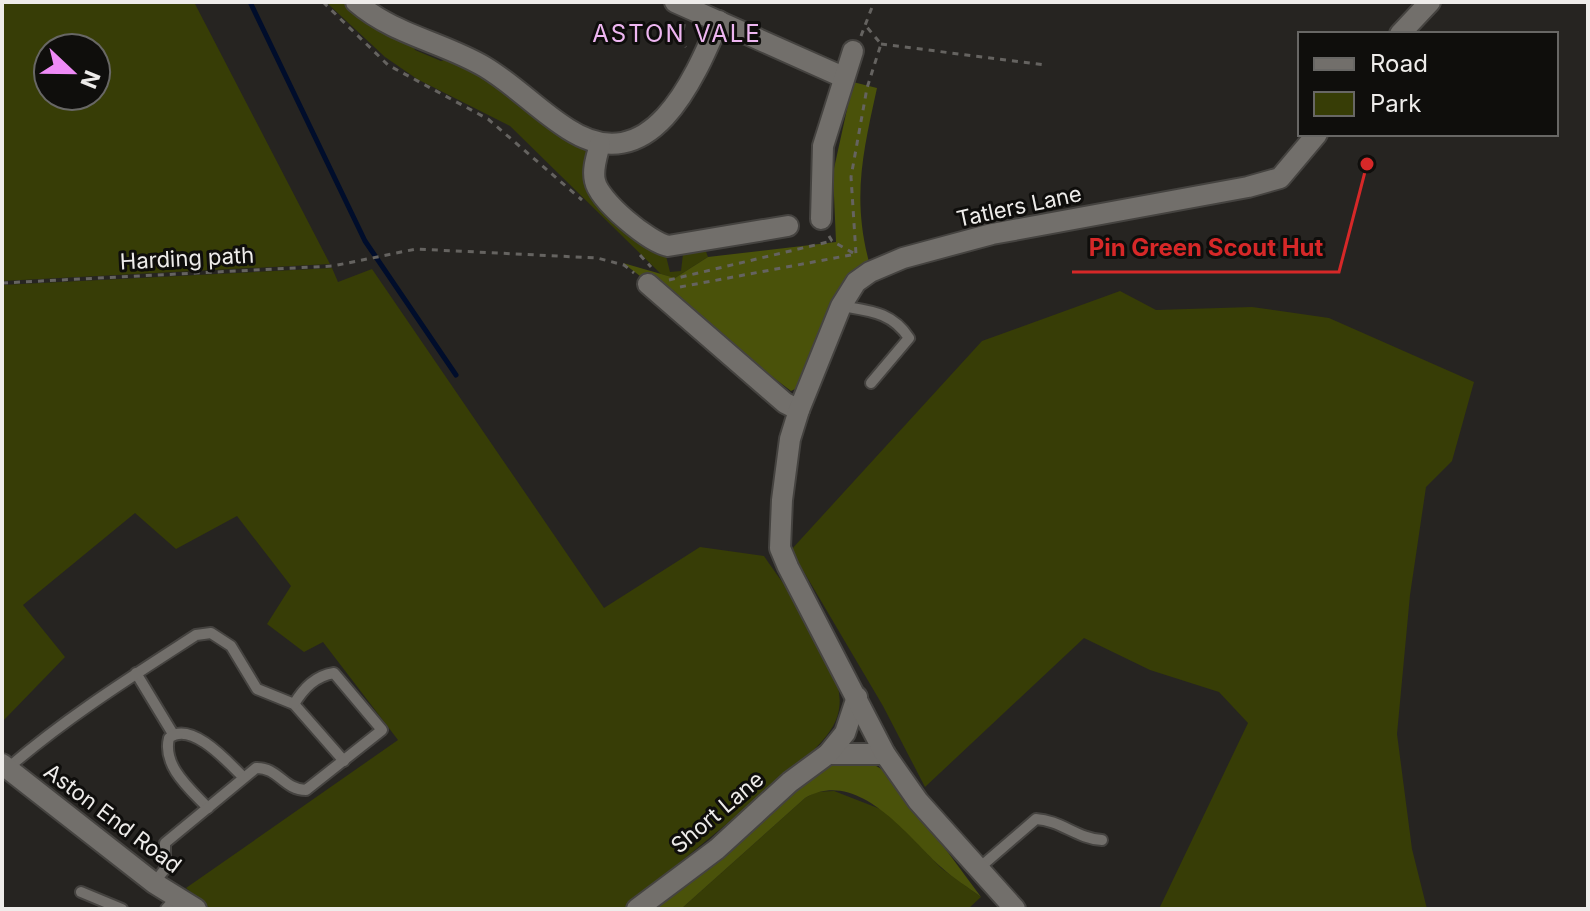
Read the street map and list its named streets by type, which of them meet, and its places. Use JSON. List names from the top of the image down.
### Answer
{
  "streets": {
    "street": ["Tatlers Lane", "Short Lane", "Aston End Road"],
    "path": ["Harding path"]
  },
  "crossings": [
    ["Tatlers Lane", "Short Lane"]
  ],
  "districts": ["ASTON VALE"],
  "places": ["Pin Green Scout Hut"],
  "legend": ["Road", "Park"],
  "north": "right"
}
